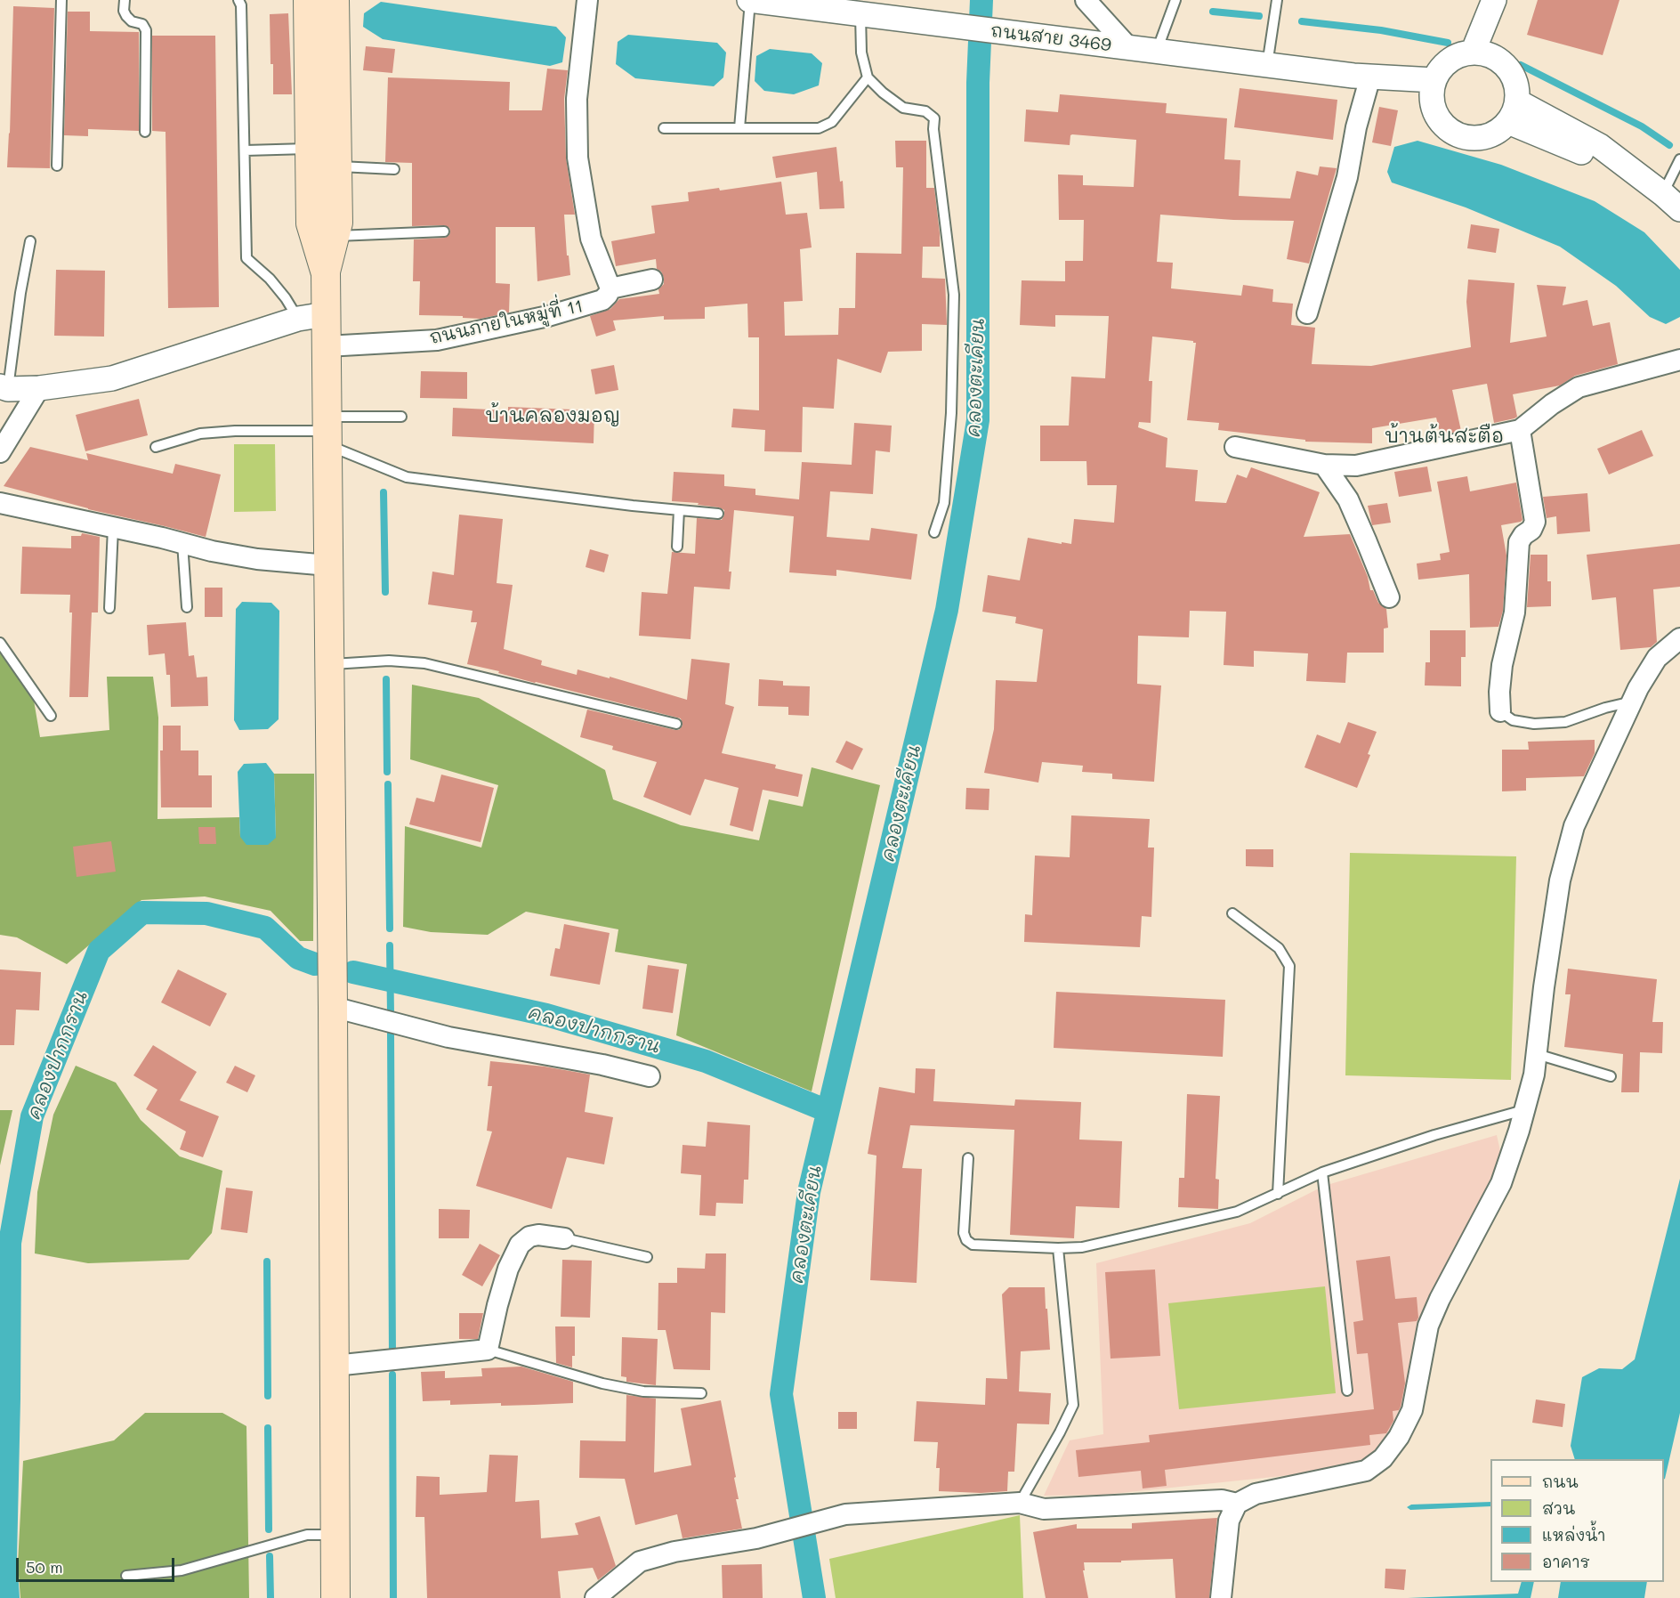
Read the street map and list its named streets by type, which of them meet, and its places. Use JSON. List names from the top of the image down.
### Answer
{
  "streets": {
    "street": ["ถนนสาย 3469", "ถนนภายในหมู่ที่ 11"]
  },
  "districts": ["บ้านคลองมอญ", "บ้านต้นสะตือ"],
  "water": ["คลองตะเคียน", "คลองปากกราน"],
  "legend": [
    "ถนน",
    "สวน",
    "แหล่งน้ำ",
    "อาคาร"
  ],
  "scale_bar": "50 m"
}
